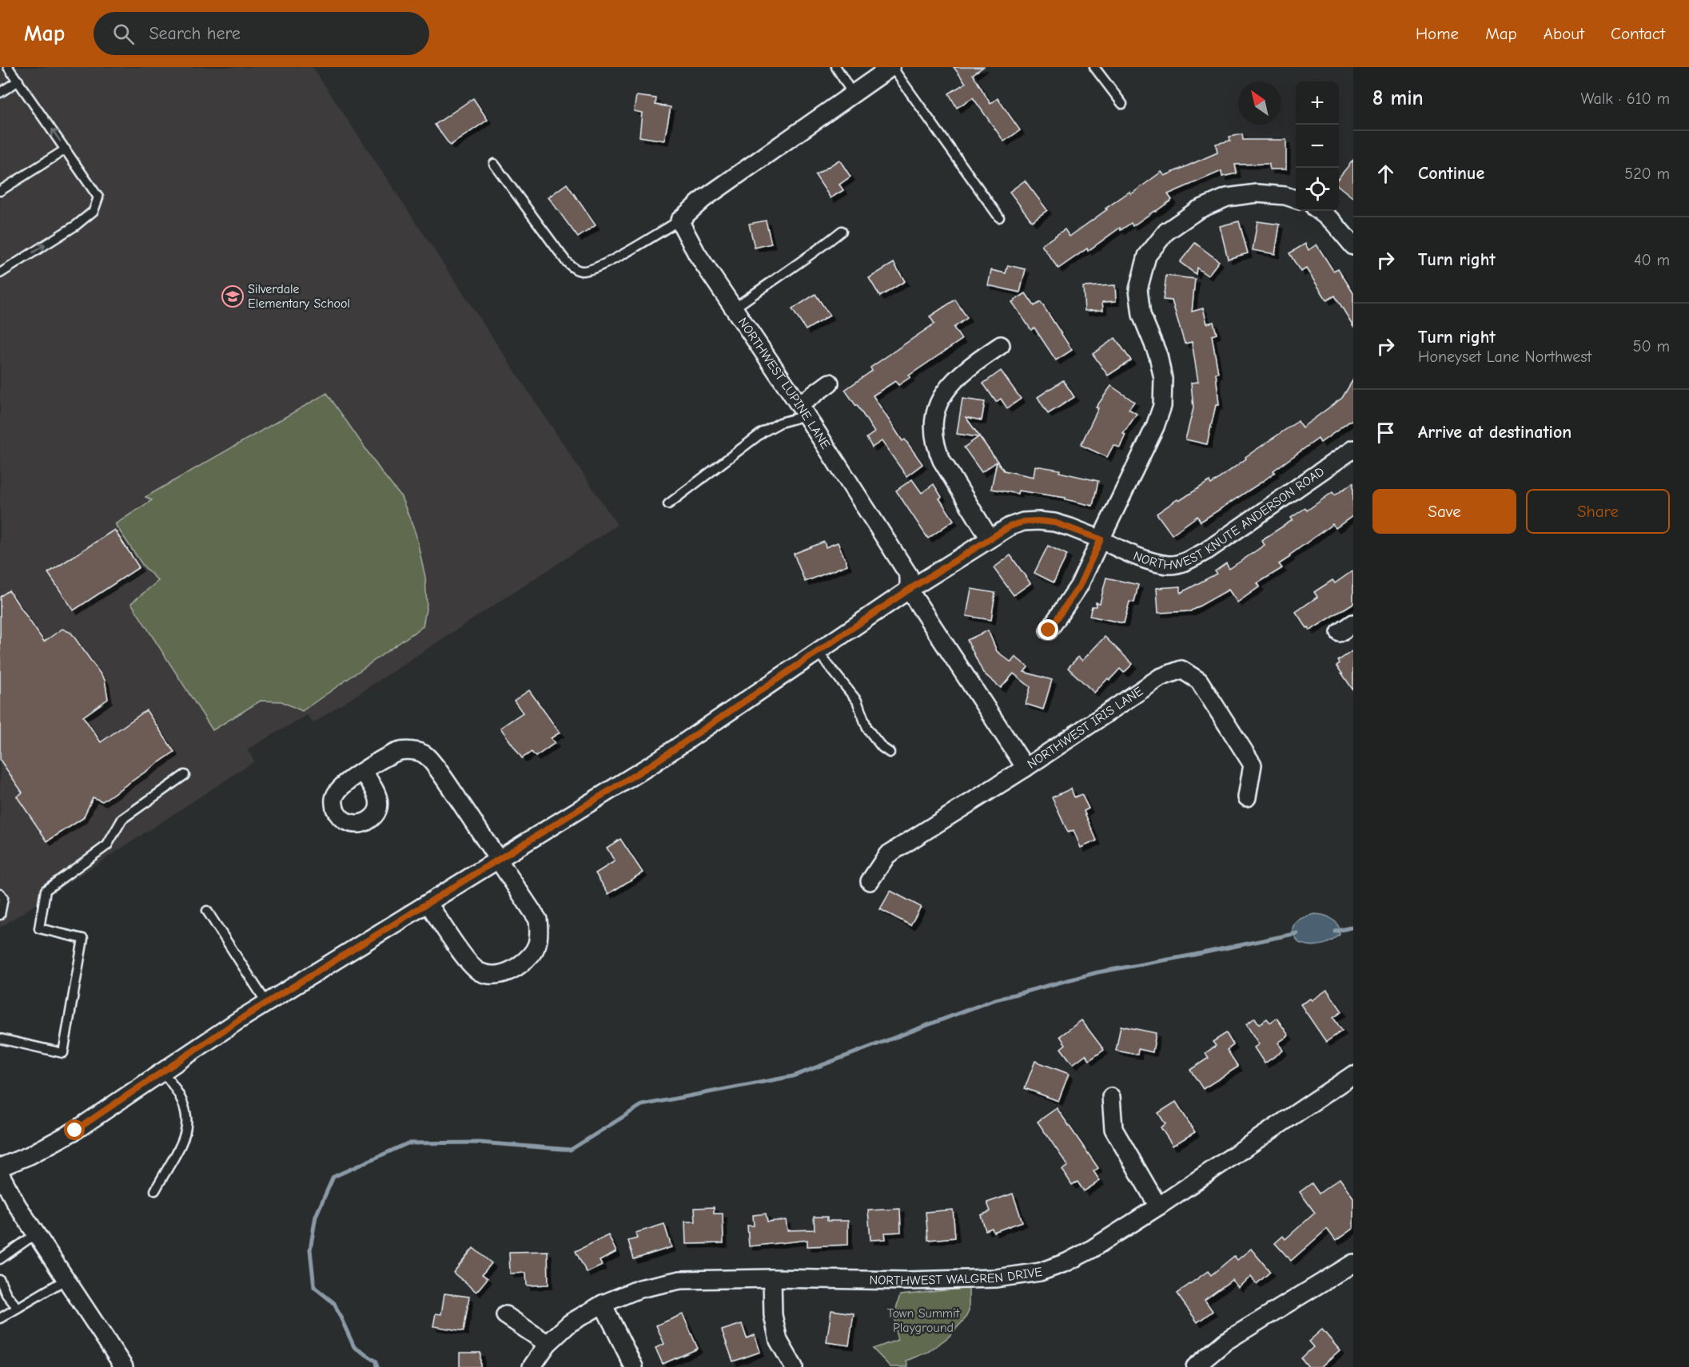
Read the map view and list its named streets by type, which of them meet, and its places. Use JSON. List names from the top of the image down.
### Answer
{
  "streets": {
    "street": [
      "NORTHWEST LUPINE LANE",
      "NORTHWEST KNUTE ANDERSON ROAD",
      "NORTHWEST IRIS LANE",
      "NORTHWEST WALGREN DRIVE"
    ]
  },
  "crossings": [
    ["NORTHWEST LUPINE LANE", "NORTHWEST KNUTE ANDERSON ROAD"],
    ["NORTHWEST LUPINE LANE", "NORTHWEST IRIS LANE"]
  ],
  "parks": ["Town Summit Playground"],
  "places": {
    "school or university": ["Silverdale Elementary School"]
  },
  "north": "top left",
  "page": {
    "header": "Map",
    "search": "Search here",
    "nav": [
      "Home",
      "Map",
      "About",
      "Contact"
    ],
    "heading": ["8 min", "Walk · 610 m"],
    "map_buttons": ["+", "−"],
    "list": [
      ["Continue", "520 m"],
      ["Turn right", "40 m"],
      ["Turn right", "Honeyset Lane Northwest", "50 m"],
      "Arrive at destination"
    ],
    "buttons": ["Save", "Share"]
  }
}
